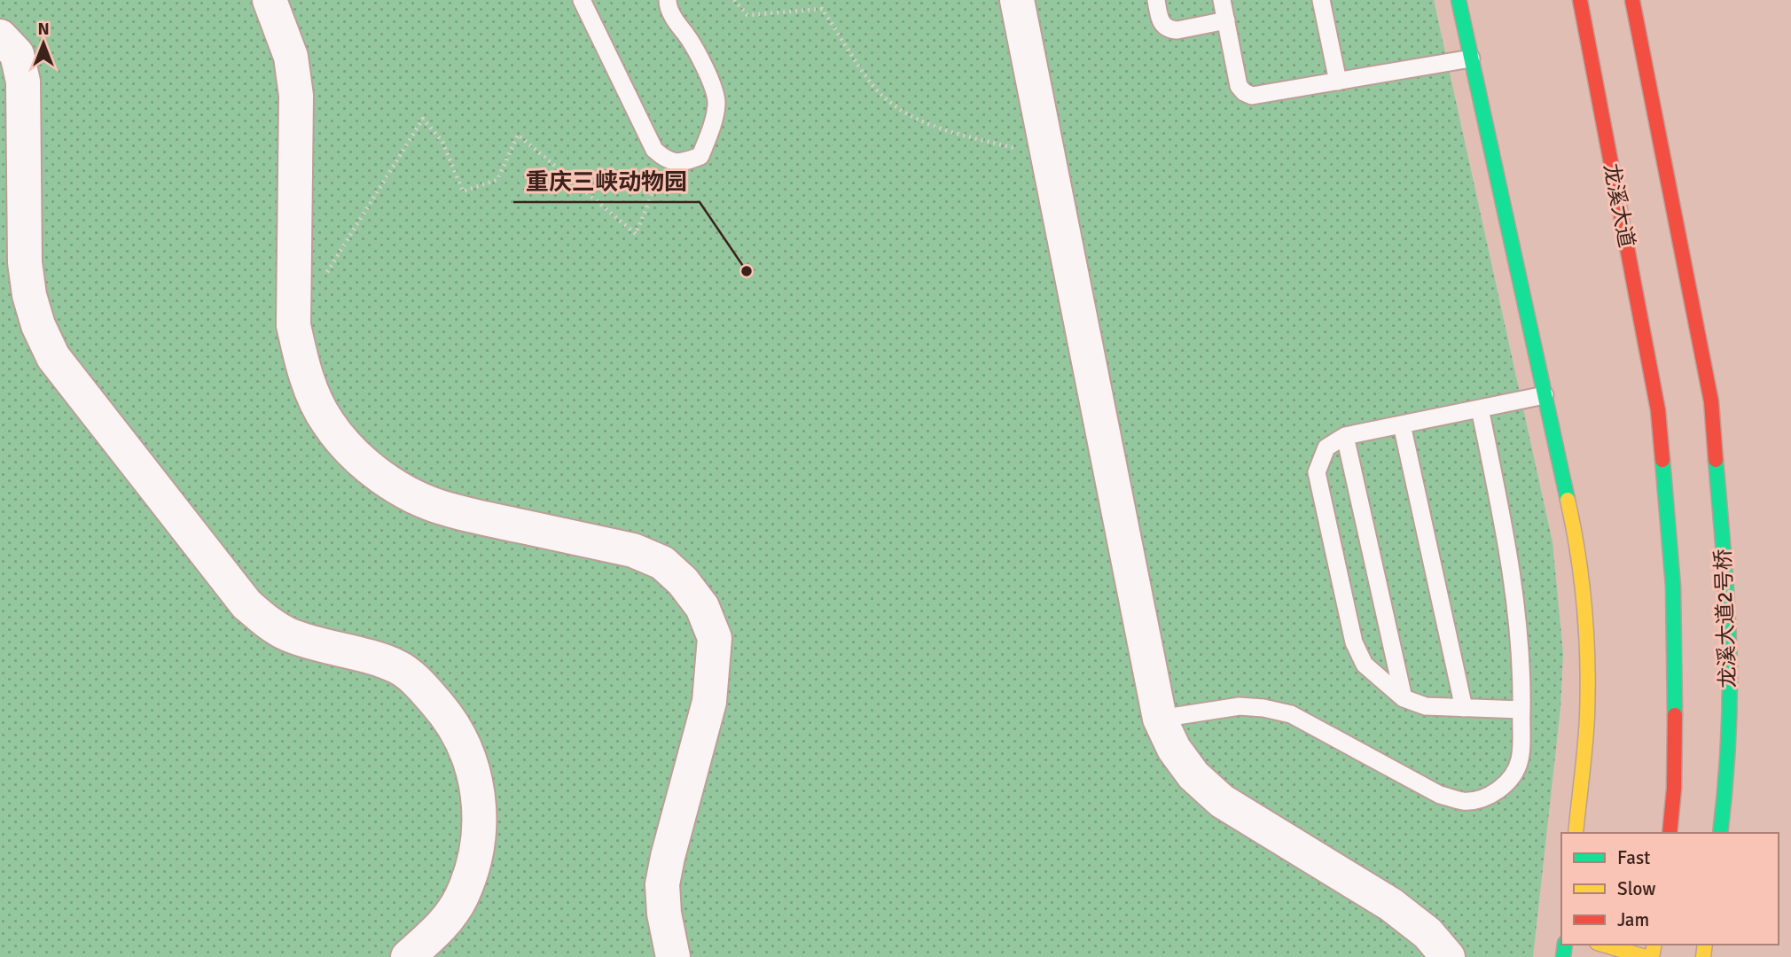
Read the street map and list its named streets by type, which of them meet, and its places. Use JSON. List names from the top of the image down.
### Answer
{
  "streets": {
    "main road": ["龙溪大道", "龙溪大道2号桥"]
  },
  "places": ["重庆三峡动物园"],
  "legend": ["Fast", "Slow", "Jam"],
  "north": "top"
}
